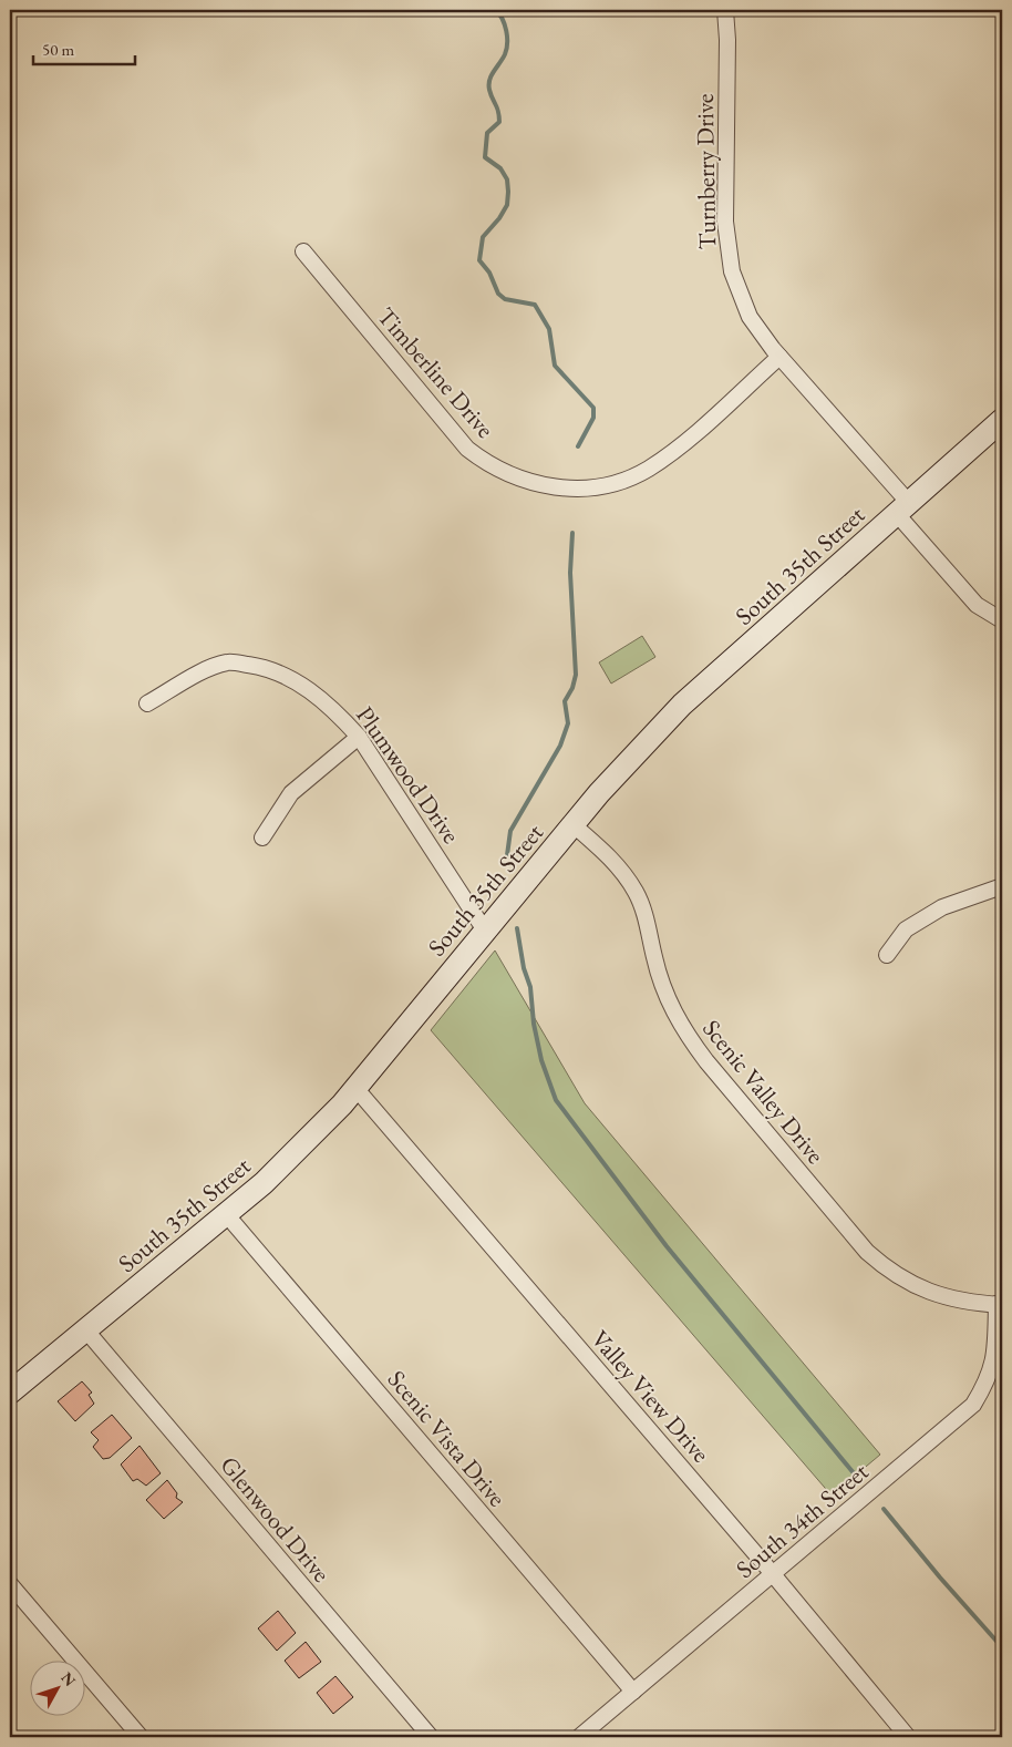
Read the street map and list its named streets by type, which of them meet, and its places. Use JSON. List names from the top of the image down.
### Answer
{
  "streets": {
    "street": [
      "Turnberry Drive",
      "Timberline Drive",
      "South 35th Street",
      "Plumwood Drive",
      "Scenic Valley Drive",
      "Valley View Drive",
      "Scenic Vista Drive",
      "Glenwood Drive",
      "South 34th Street"
    ]
  },
  "crossings": [
    ["Turnberry Drive", "Timberline Drive"],
    ["Turnberry Drive", "South 35th Street"],
    ["South 35th Street", "Plumwood Drive"],
    ["South 35th Street", "Scenic Valley Drive"],
    ["South 35th Street", "Valley View Drive"],
    ["South 35th Street", "Scenic Vista Drive"],
    ["South 35th Street", "Glenwood Drive"],
    ["Scenic Valley Drive", "South 34th Street"],
    ["Valley View Drive", "South 34th Street"],
    ["Scenic Vista Drive", "South 34th Street"]
  ],
  "scale_bar": "50 m",
  "north": "top right"
}
